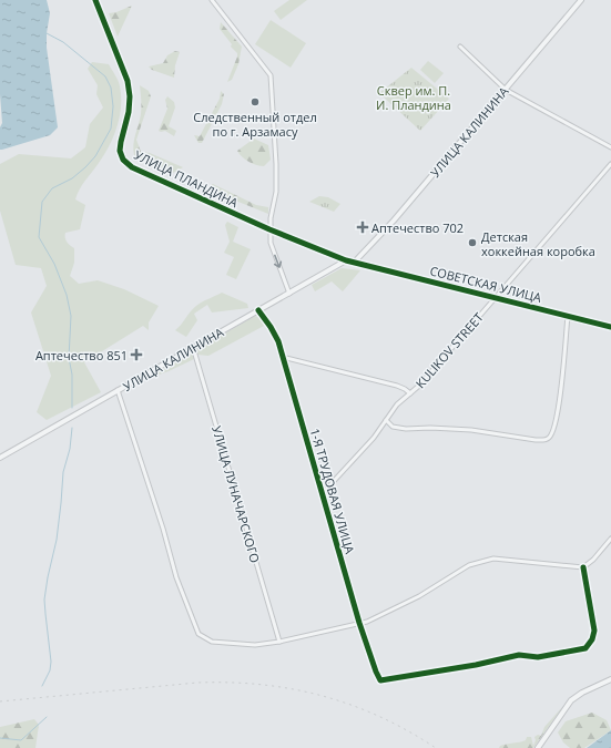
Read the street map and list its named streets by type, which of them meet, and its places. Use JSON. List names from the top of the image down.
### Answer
{
  "streets": {
    "street": [
      "УЛИЦА КАЛИНИНА",
      "УЛИЦА ПЛАНДИНА",
      "СОВЕТСКАЯ УЛИЦА",
      "KULIKOV STREET",
      "1-Я ТРУДОВАЯ УЛИЦА",
      "УЛИЦА ЛУНАЧАРСКОГО"
    ]
  },
  "crossings": [
    ["УЛИЦА КАЛИНИНА", "УЛИЦА ПЛАНДИНА"],
    ["УЛИЦА КАЛИНИНА", "СОВЕТСКАЯ УЛИЦА"],
    ["УЛИЦА КАЛИНИНА", "1-Я ТРУДОВАЯ УЛИЦА"],
    ["УЛИЦА КАЛИНИНА", "УЛИЦА ЛУНАЧАРСКОГО"],
    ["УЛИЦА ПЛАНДИНА", "СОВЕТСКАЯ УЛИЦА"],
    ["СОВЕТСКАЯ УЛИЦА", "KULIKOV STREET"],
    ["KULIKOV STREET", "1-Я ТРУДОВАЯ УЛИЦА"]
  ],
  "parks": ["Сквер им. П. И. Пландина"],
  "places": {
    "other": ["Следственный отдел по г. Арзамасу", "Детская хоккейная коробка"],
    "health": ["Аптечество 702", "Аптечество 851"]
  }
}
